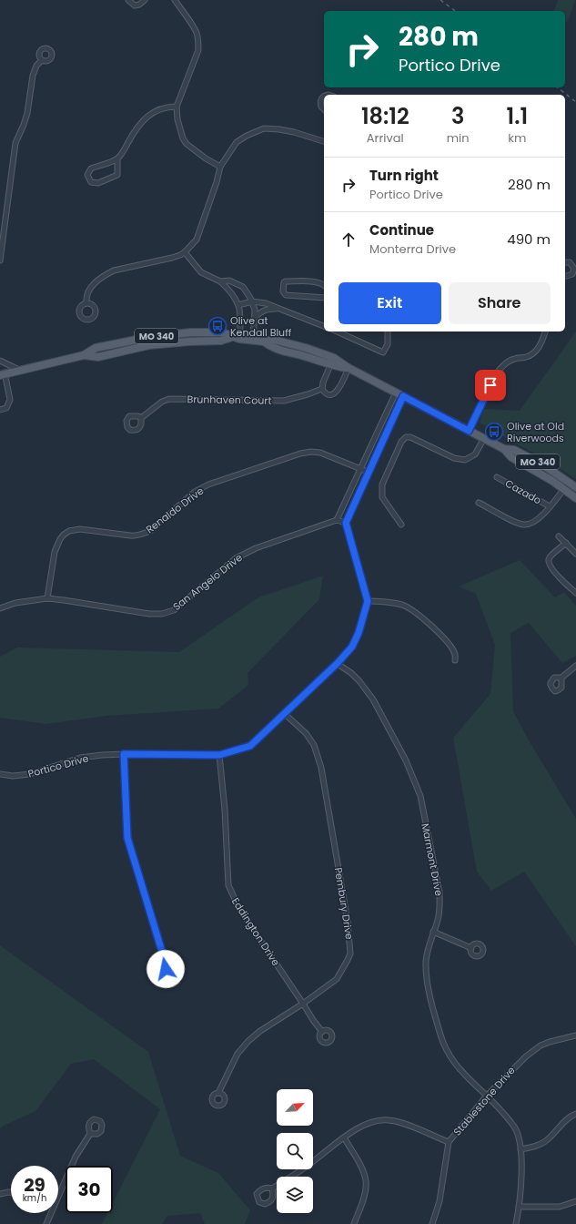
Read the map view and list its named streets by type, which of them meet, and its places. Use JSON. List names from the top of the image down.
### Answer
{
  "streets": {
    "main road": ["MO 340"],
    "street": [
      "Brunhaven Court",
      "Cazado",
      "Renaldo Drive",
      "San Angelo Drive",
      "Portico Drive",
      "Marmont Drive",
      "Pembury Drive",
      "Eddington Drive",
      "Stablestone Drive"
    ]
  },
  "crossings": [
    ["MO 340", "Brunhaven Court"],
    ["Renaldo Drive", "San Angelo Drive"],
    ["Portico Drive", "Marmont Drive"],
    ["Portico Drive", "Pembury Drive"],
    ["Portico Drive", "Eddington Drive"],
    ["Marmont Drive", "Stablestone Drive"],
    ["Pembury Drive", "Eddington Drive"]
  ],
  "places": {
    "bus stop": ["Olive at Kendall Bluff", "Olive at Old Riverwoods"]
  },
  "north": "top right",
  "page": {
    "turn": ["280 m", "Portico Drive"],
    "eta": [
      "18:12",
      "Arrival",
      "3",
      "min",
      "1.1",
      "km"
    ],
    "list": [
      {
        "name": "Turn right",
        "note": "Portico Drive",
        "value": "280 m"
      },
      {
        "name": "Continue",
        "note": "Monterra Drive",
        "value": "490 m"
      }
    ],
    "buttons": ["Exit", "Share"],
    "speed": "29 km/h",
    "limit": "30"
  }
}
